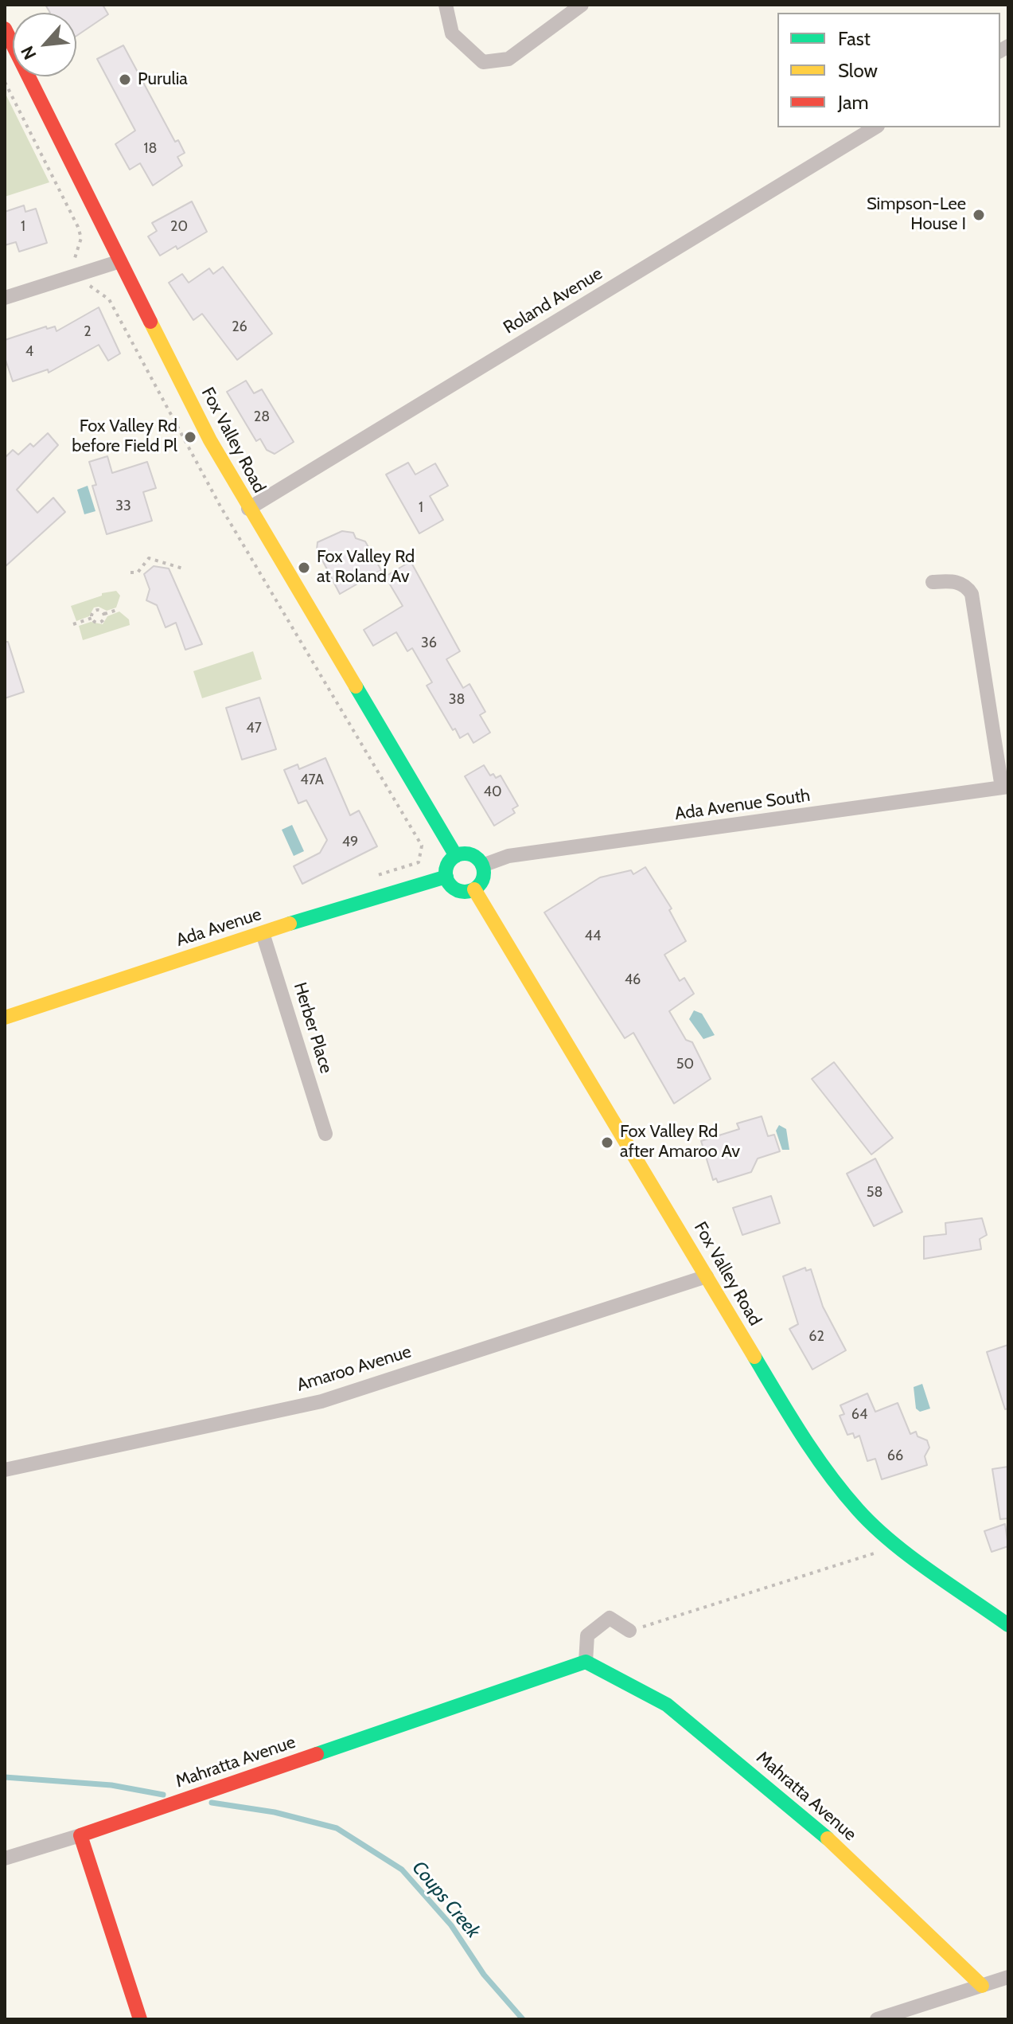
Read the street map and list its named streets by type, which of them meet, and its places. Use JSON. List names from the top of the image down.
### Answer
{
  "streets": {
    "main road": ["Fox Valley Road", "Ada Avenue", "Mahratta Avenue"],
    "street": [
      "Roland Avenue",
      "Ada Avenue South",
      "Herber Place",
      "Amaroo Avenue"
    ]
  },
  "crossings": [
    ["Roland Avenue", "Fox Valley Road"],
    ["Fox Valley Road", "Ada Avenue South"],
    ["Fox Valley Road", "Ada Avenue"],
    ["Fox Valley Road", "Amaroo Avenue"],
    ["Ada Avenue South", "Ada Avenue"],
    ["Ada Avenue", "Herber Place"]
  ],
  "water": ["Coups Creek"],
  "places": [
    "Purulia",
    "Simpson-Lee House I",
    "Fox Valley Rd before Field Pl",
    "Fox Valley Rd at Roland Av",
    "Fox Valley Rd after Amaroo Av"
  ],
  "house_numbers": [
    "18",
    "1",
    "20",
    "26",
    "2",
    "4",
    "28",
    "33",
    "1",
    "36",
    "38",
    "47",
    "47A",
    "40",
    "49",
    "44",
    "46",
    "50",
    "58",
    "62",
    "64",
    "66"
  ],
  "legend": ["Fast", "Slow", "Jam"],
  "north": "bottom left"
}
